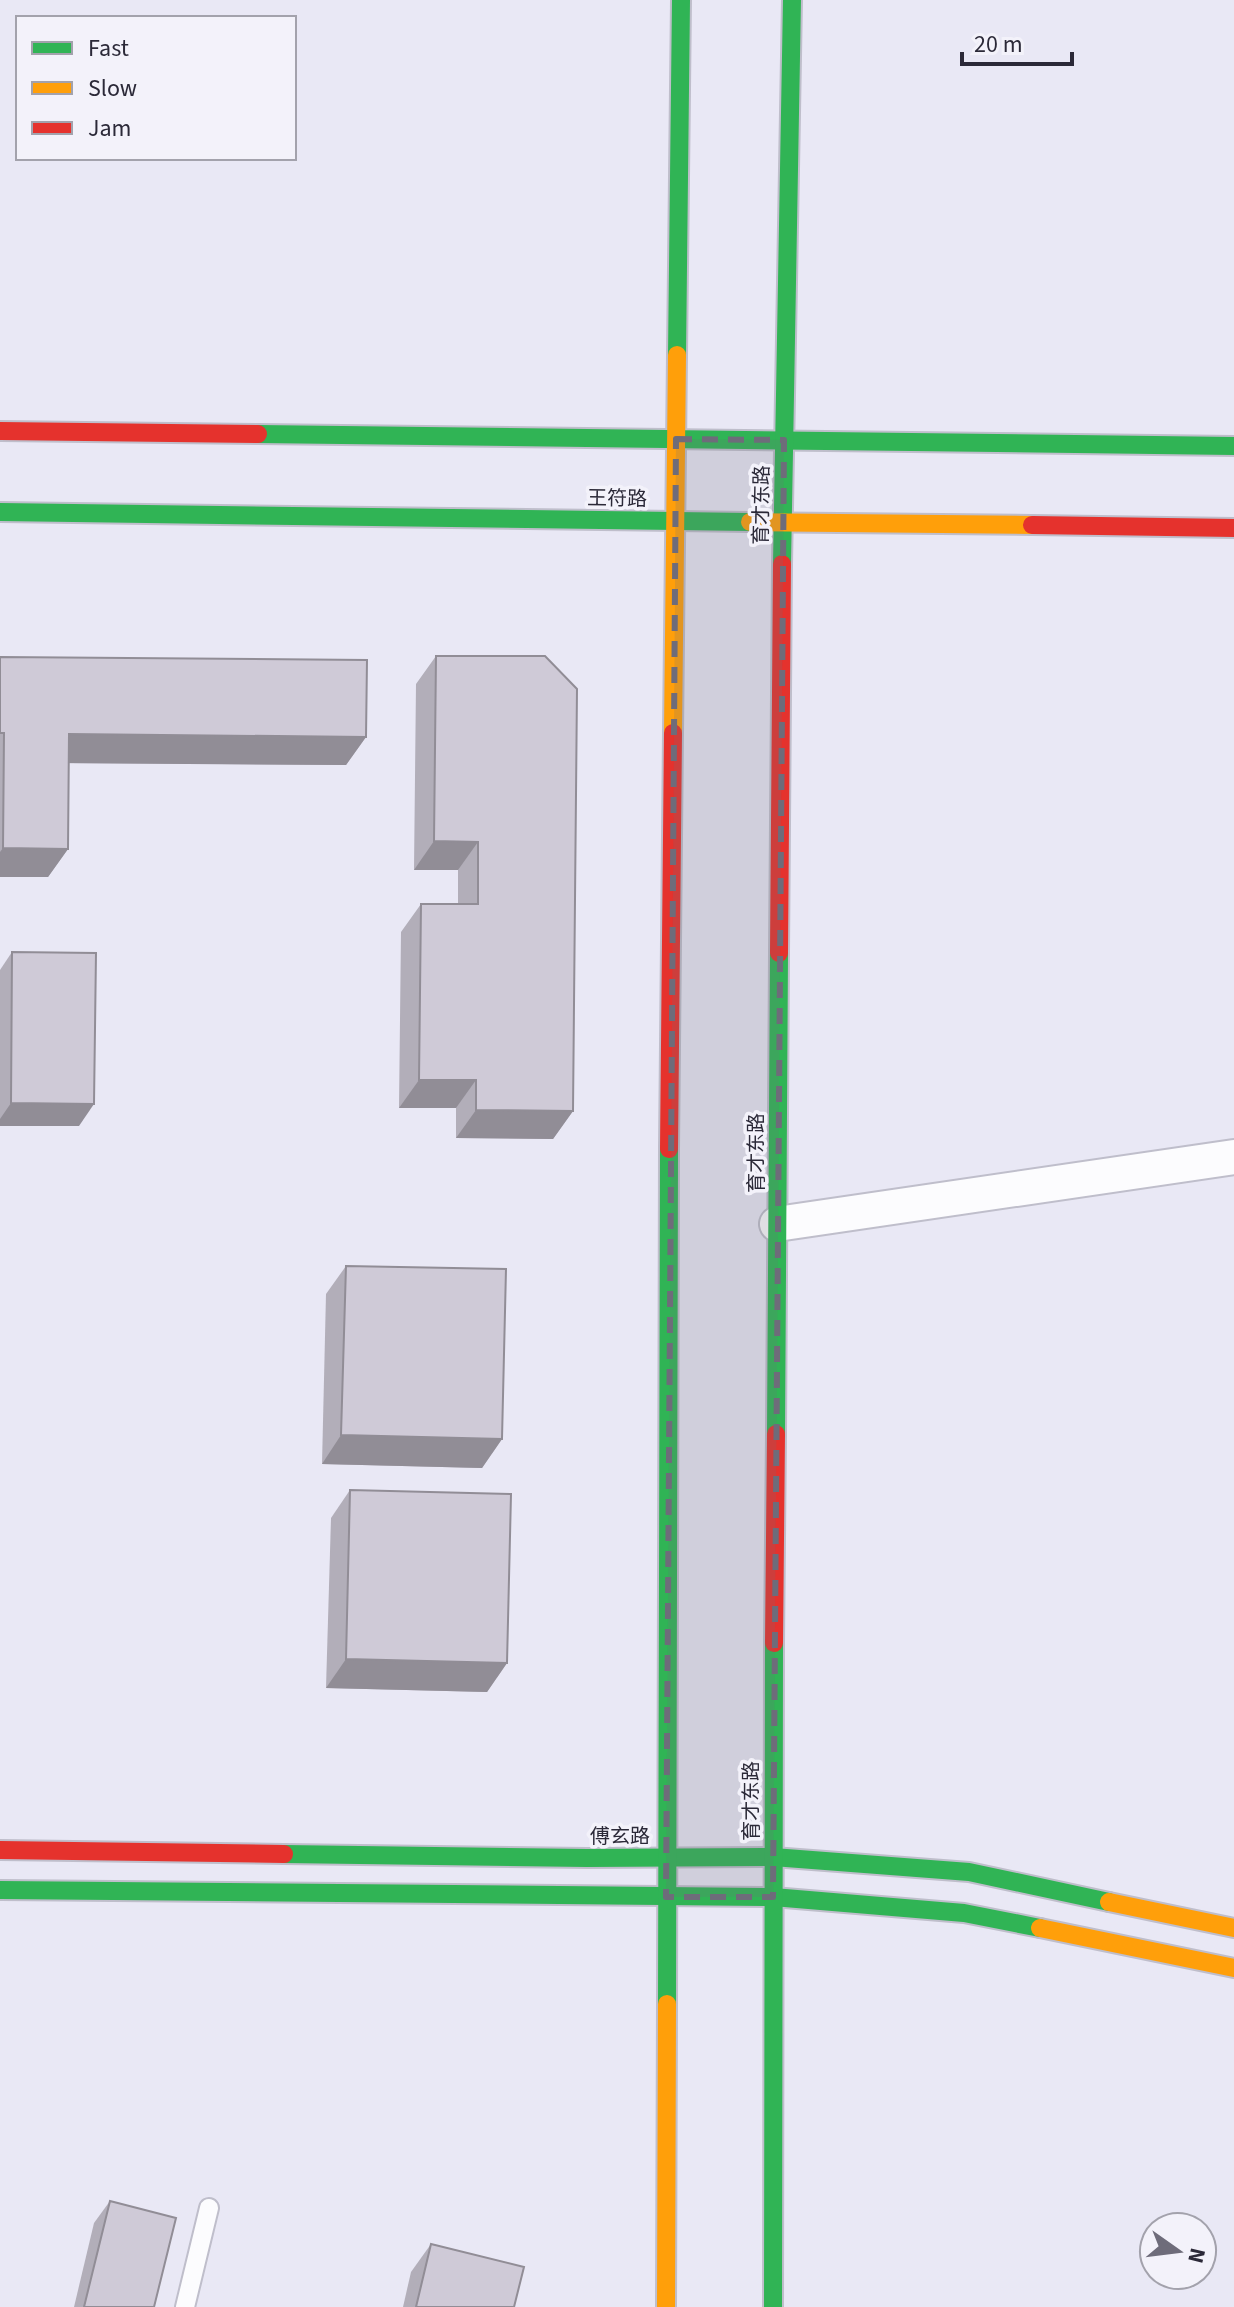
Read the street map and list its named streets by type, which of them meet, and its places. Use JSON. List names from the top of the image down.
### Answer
{
  "streets": {
    "main road": ["王符路", "育才东路", "傅玄路"]
  },
  "crossings": [
    ["王符路", "育才东路"],
    ["育才东路", "傅玄路"]
  ],
  "legend": ["Fast", "Slow", "Jam"],
  "scale_bar": "20 m",
  "north": "right"
}
